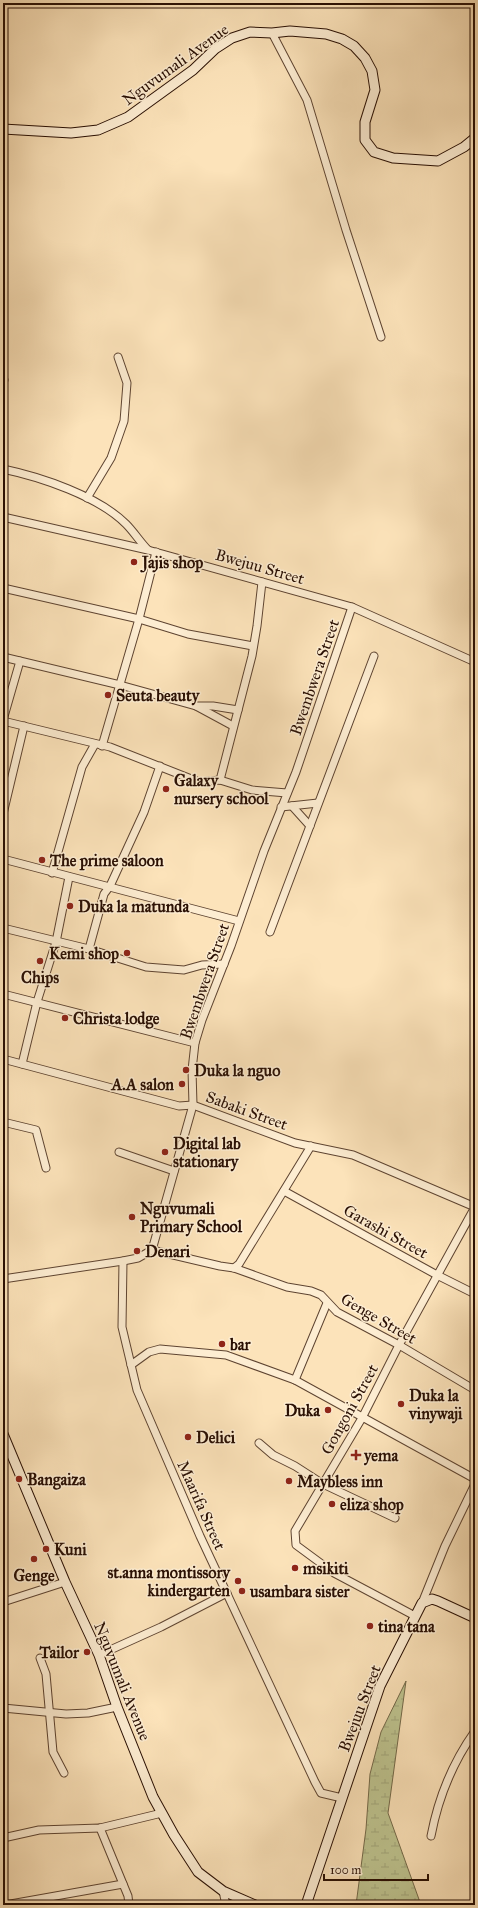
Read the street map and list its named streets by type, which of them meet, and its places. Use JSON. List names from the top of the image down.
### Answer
{
  "streets": {
    "street": [
      "Nguvumali Avenue",
      "Bwejuu Street",
      "Bwembwera Street",
      "Sabaki Street",
      "Garashi Street",
      "Genge Street",
      "Gongoni Street",
      "Maarifa Street"
    ]
  },
  "crossings": [
    ["Bwejuu Street", "Bwembwera Street"],
    ["Bwejuu Street", "Gongoni Street"],
    ["Bwejuu Street", "Maarifa Street"],
    ["Bwembwera Street", "Sabaki Street"],
    ["Bwembwera Street", "Genge Street"],
    ["Sabaki Street", "Gongoni Street"],
    ["Garashi Street", "Gongoni Street"],
    ["Genge Street", "Gongoni Street"]
  ],
  "places": {
    "other": [
      "Jajis shop",
      "Seuta beauty",
      "Galaxy nursery school",
      "The prime saloon",
      "Duka la matunda",
      "Kemi shop",
      "Chips",
      "Christa lodge",
      "Duka la nguo",
      "A.A salon",
      "Digital lab stationary",
      "Nguvumali Primary School",
      "Denari",
      "bar",
      "Duka la vinywaji",
      "Duka",
      "Delici",
      "Bangaiza",
      "Maybless inn",
      "eliza shop",
      "Kuni",
      "Genge",
      "msikiti",
      "st.anna montissory kindergarten",
      "usambara sister",
      "tina tana",
      "Tailor"
    ],
    "health": ["yema"]
  },
  "scale_bar": "100 m"
}
